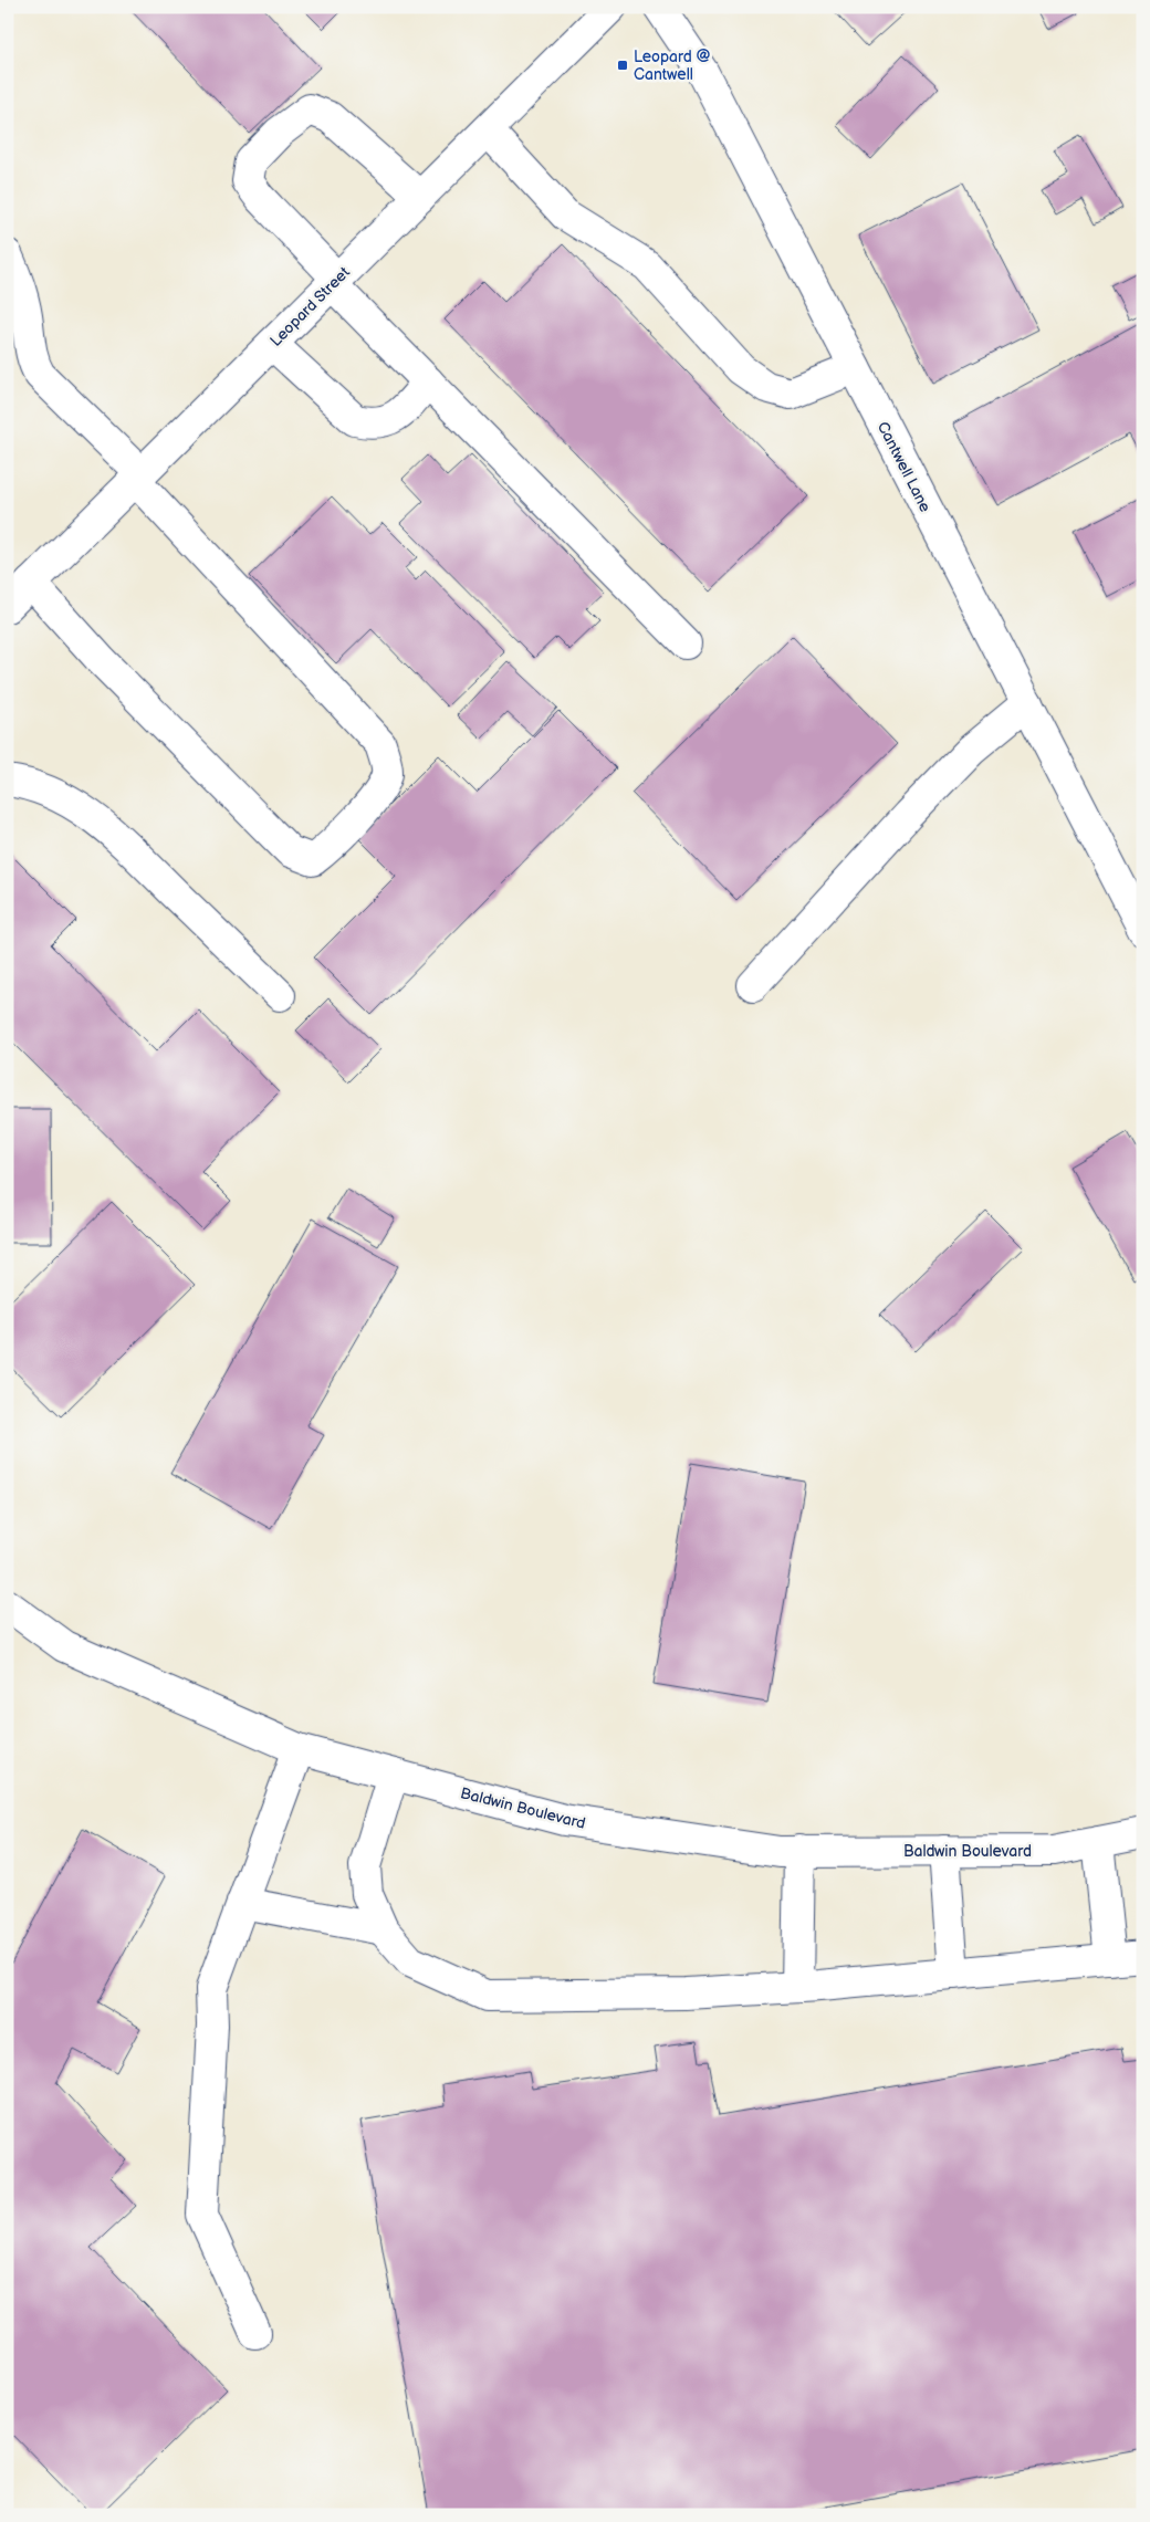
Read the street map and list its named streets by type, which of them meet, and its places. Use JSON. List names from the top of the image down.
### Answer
{
  "streets": {
    "main road": ["Leopard Street", "Cantwell Lane", "Baldwin Boulevard"]
  },
  "places": {
    "transit": ["Leopard @ Cantwell"]
  }
}
